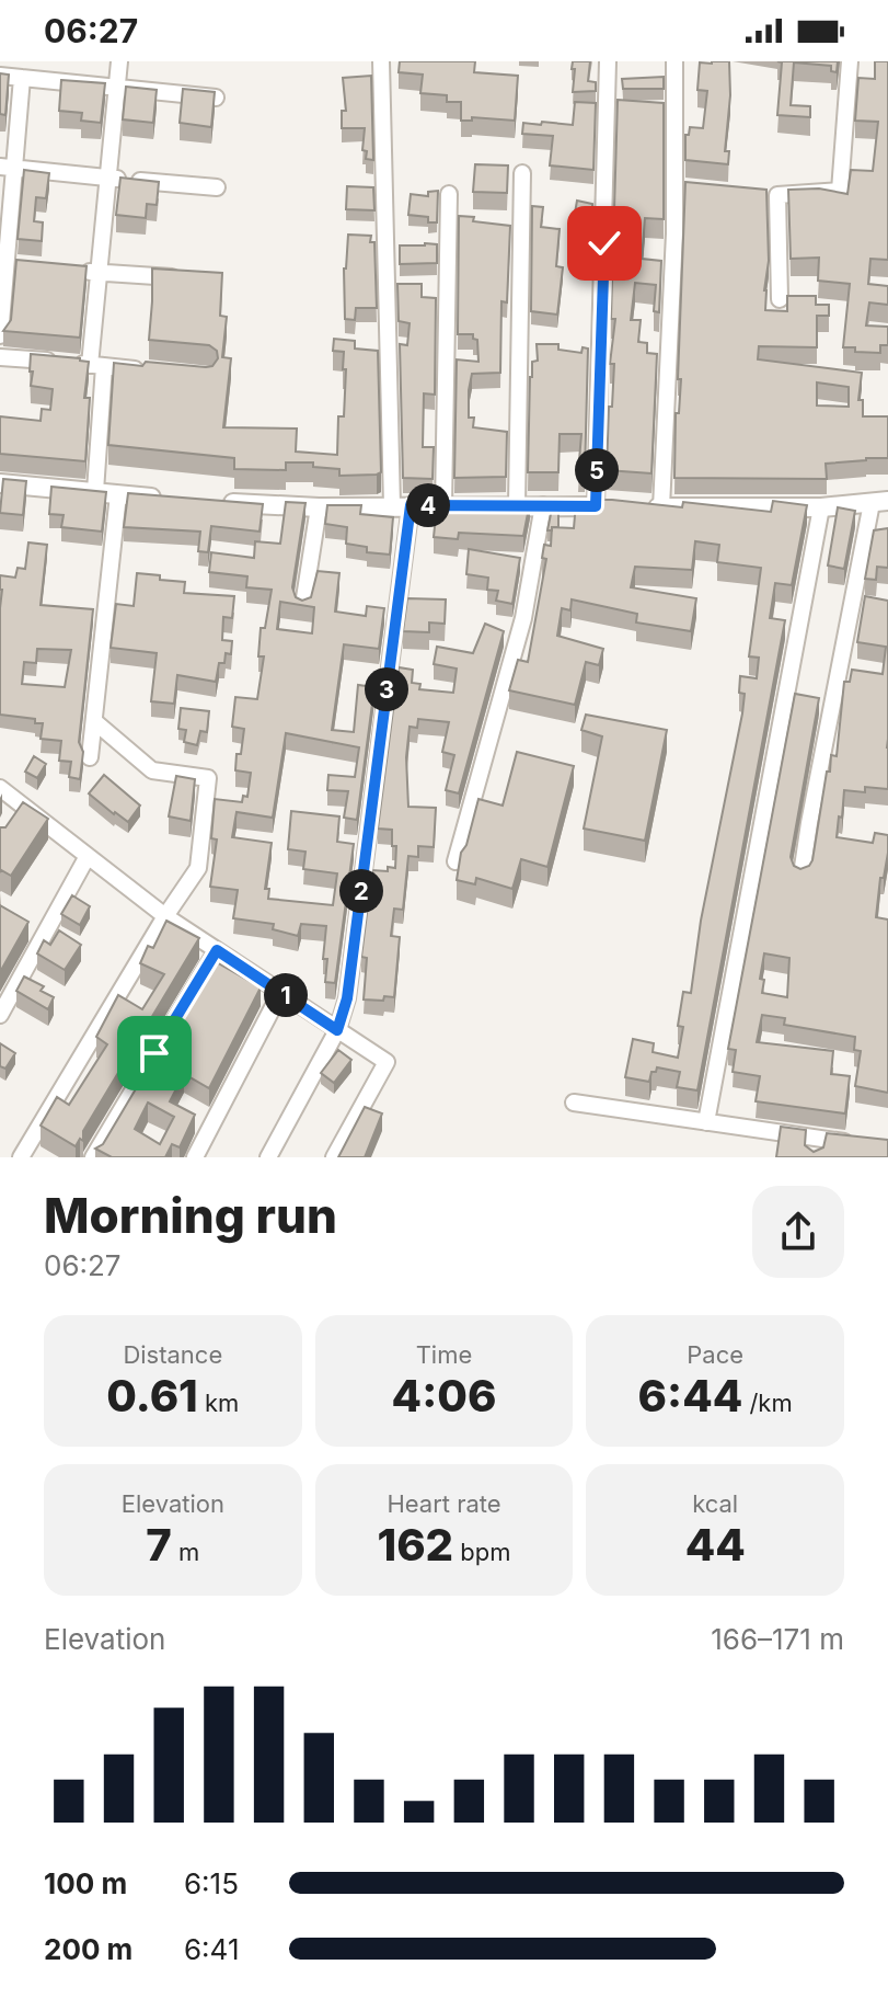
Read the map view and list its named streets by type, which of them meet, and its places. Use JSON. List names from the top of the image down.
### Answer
{
  "page": {
    "status": "06:27",
    "pins": [
      "5",
      "4",
      "3",
      "2",
      "1"
    ],
    "heading": ["Morning run", "06:27"],
    "stats": [
      ["Distance", "0.61 km"],
      ["Time", "4:06"],
      ["Pace", "6:44 /km"],
      ["Elevation", "7 m"],
      ["Heart rate", "162 bpm"],
      ["kcal", "44"]
    ],
    "chart": ["Elevation", "166–171 m"],
    "list": [
      {
        "name": "100 m",
        "note": "6:15"
      },
      {
        "name": "200 m",
        "note": "6:41"
      }
    ]
  }
}
